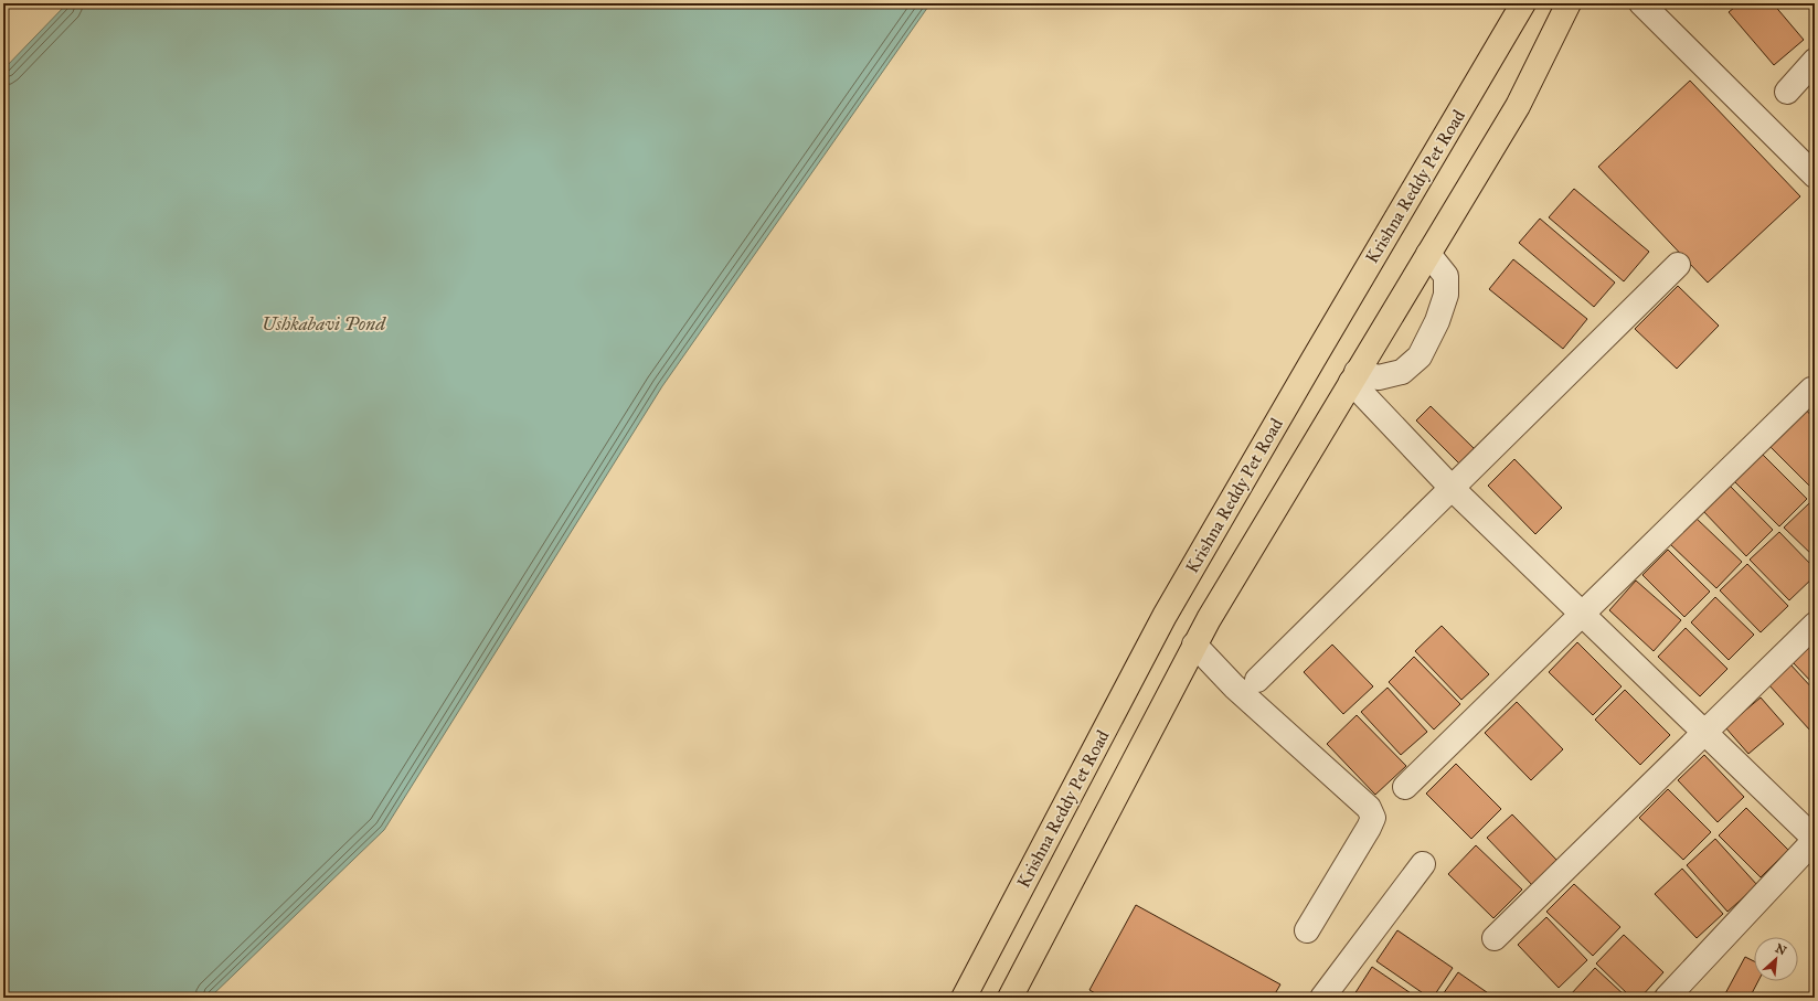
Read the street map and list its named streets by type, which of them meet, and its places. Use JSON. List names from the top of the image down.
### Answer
{
  "streets": {
    "main road": ["Krishna Reddy Pet Road"]
  },
  "water": ["Ushkabavi Pond"],
  "north": "top right"
}
